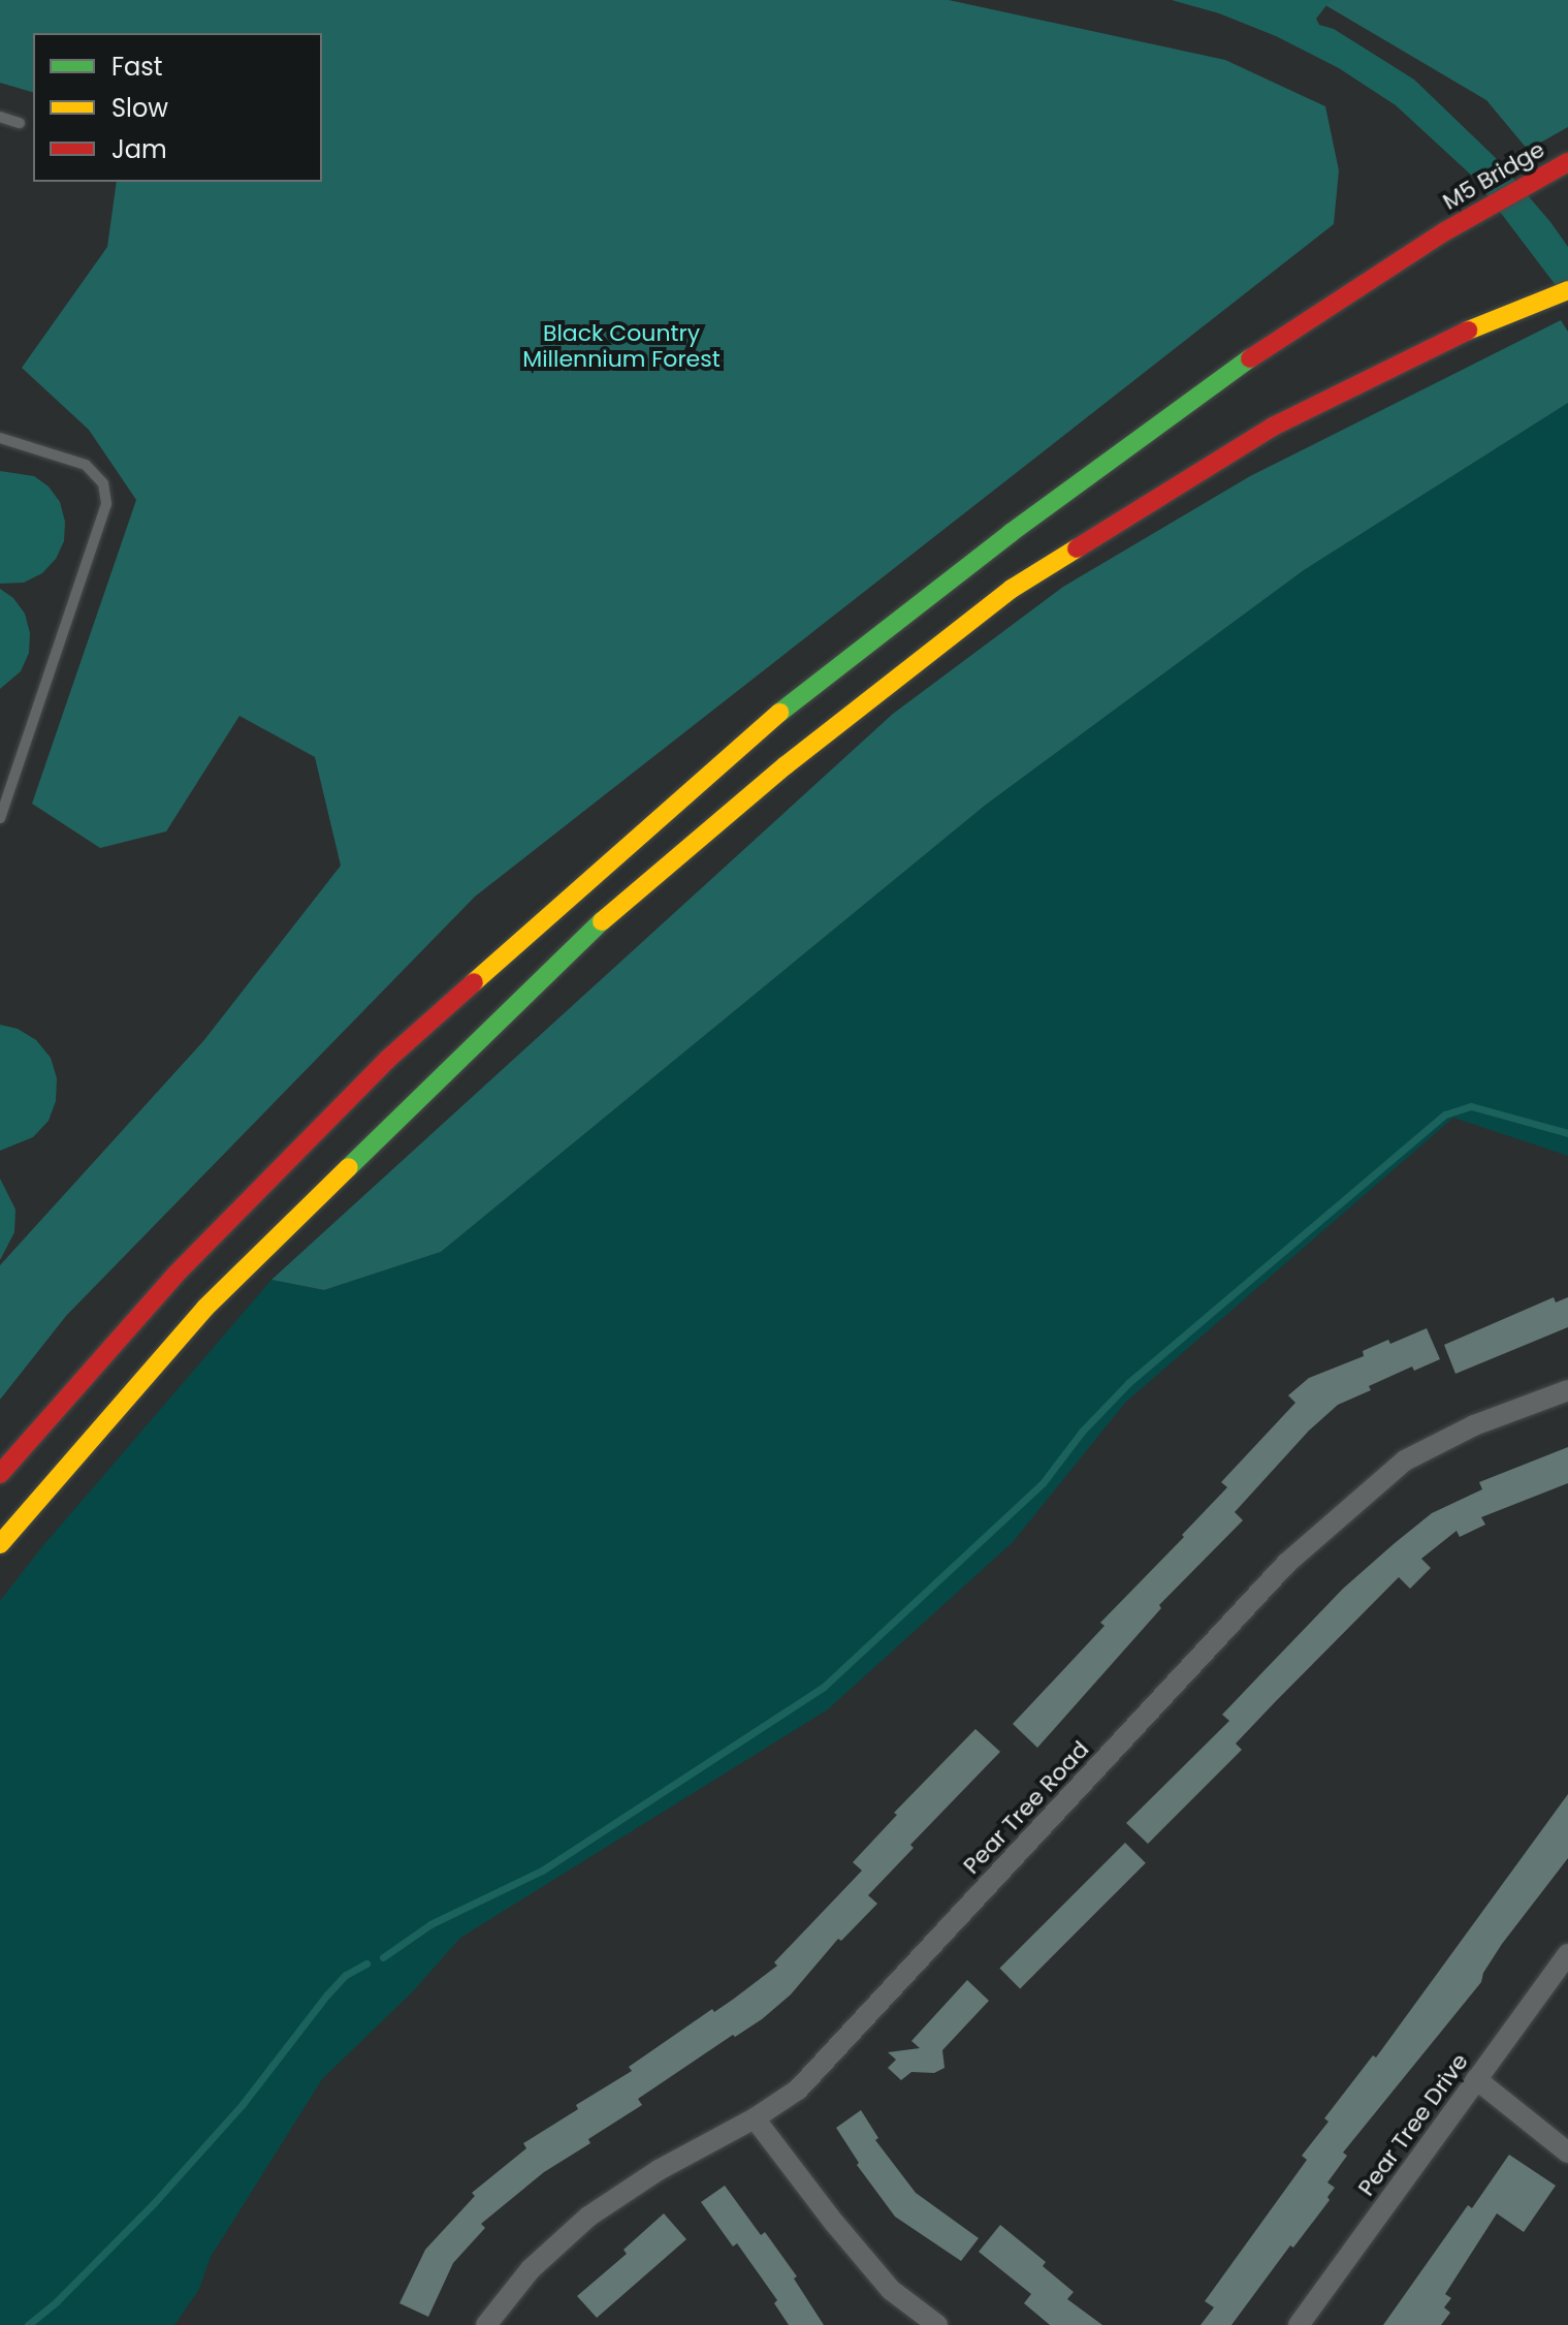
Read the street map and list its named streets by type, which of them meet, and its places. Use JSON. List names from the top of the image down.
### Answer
{
  "streets": {
    "highway": ["M5 Bridge"],
    "street": ["Pear Tree Road", "Pear Tree Drive"]
  },
  "parks": ["Black Country Millennium Forest"],
  "legend": ["Fast", "Slow", "Jam"]
}
